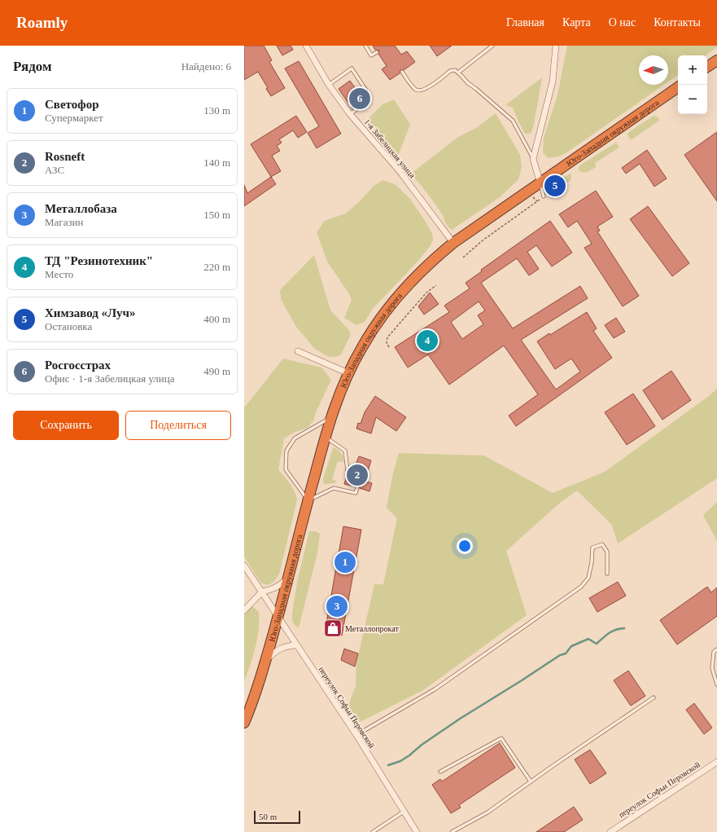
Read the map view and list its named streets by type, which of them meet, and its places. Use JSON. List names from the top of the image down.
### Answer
{
  "streets": {
    "highway": ["Юго-Западная окружная дорога"],
    "street": ["1-я Забелицкая улица", "переулок Софьи Перовской"]
  },
  "crossings": [
    ["Юго-Западная окружная дорога", "1-я Забелицкая улица"],
    ["Юго-Западная окружная дорога", "переулок Софьи Перовской"]
  ],
  "places": {
    "shop": ["Металлопрокат"]
  },
  "scale_bar": "50 m",
  "north": "left",
  "page": {
    "header": "Roamly",
    "nav": [
      "Главная",
      "Карта",
      "О нас",
      "Контакты"
    ],
    "heading": ["Рядом", "Найдено: 6"],
    "map_buttons": ["+", "−"],
    "pins": [
      "6",
      "5",
      "4",
      "2",
      "1",
      "3"
    ],
    "list": [
      {
        "mark": "1",
        "name": "Светофор",
        "note": "Супермаркет",
        "value": "130 m"
      },
      {
        "mark": "2",
        "name": "Rosneft",
        "note": "АЗС",
        "value": "140 m"
      },
      {
        "mark": "3",
        "name": "Металлобаза",
        "note": "Магазин",
        "value": "150 m"
      },
      {
        "mark": "4",
        "name": "ТД \"Резинотехник\"",
        "note": "Место",
        "value": "220 m"
      },
      {
        "mark": "5",
        "name": "Химзавод «Луч»",
        "note": "Остановка",
        "value": "400 m"
      },
      {
        "mark": "6",
        "name": "Росгосстрах",
        "note": "Офис · 1-я Забелицкая улица",
        "value": "490 m"
      }
    ],
    "buttons": ["Сохранить", "Поделиться"],
    "scale": "50 m"
  }
}
